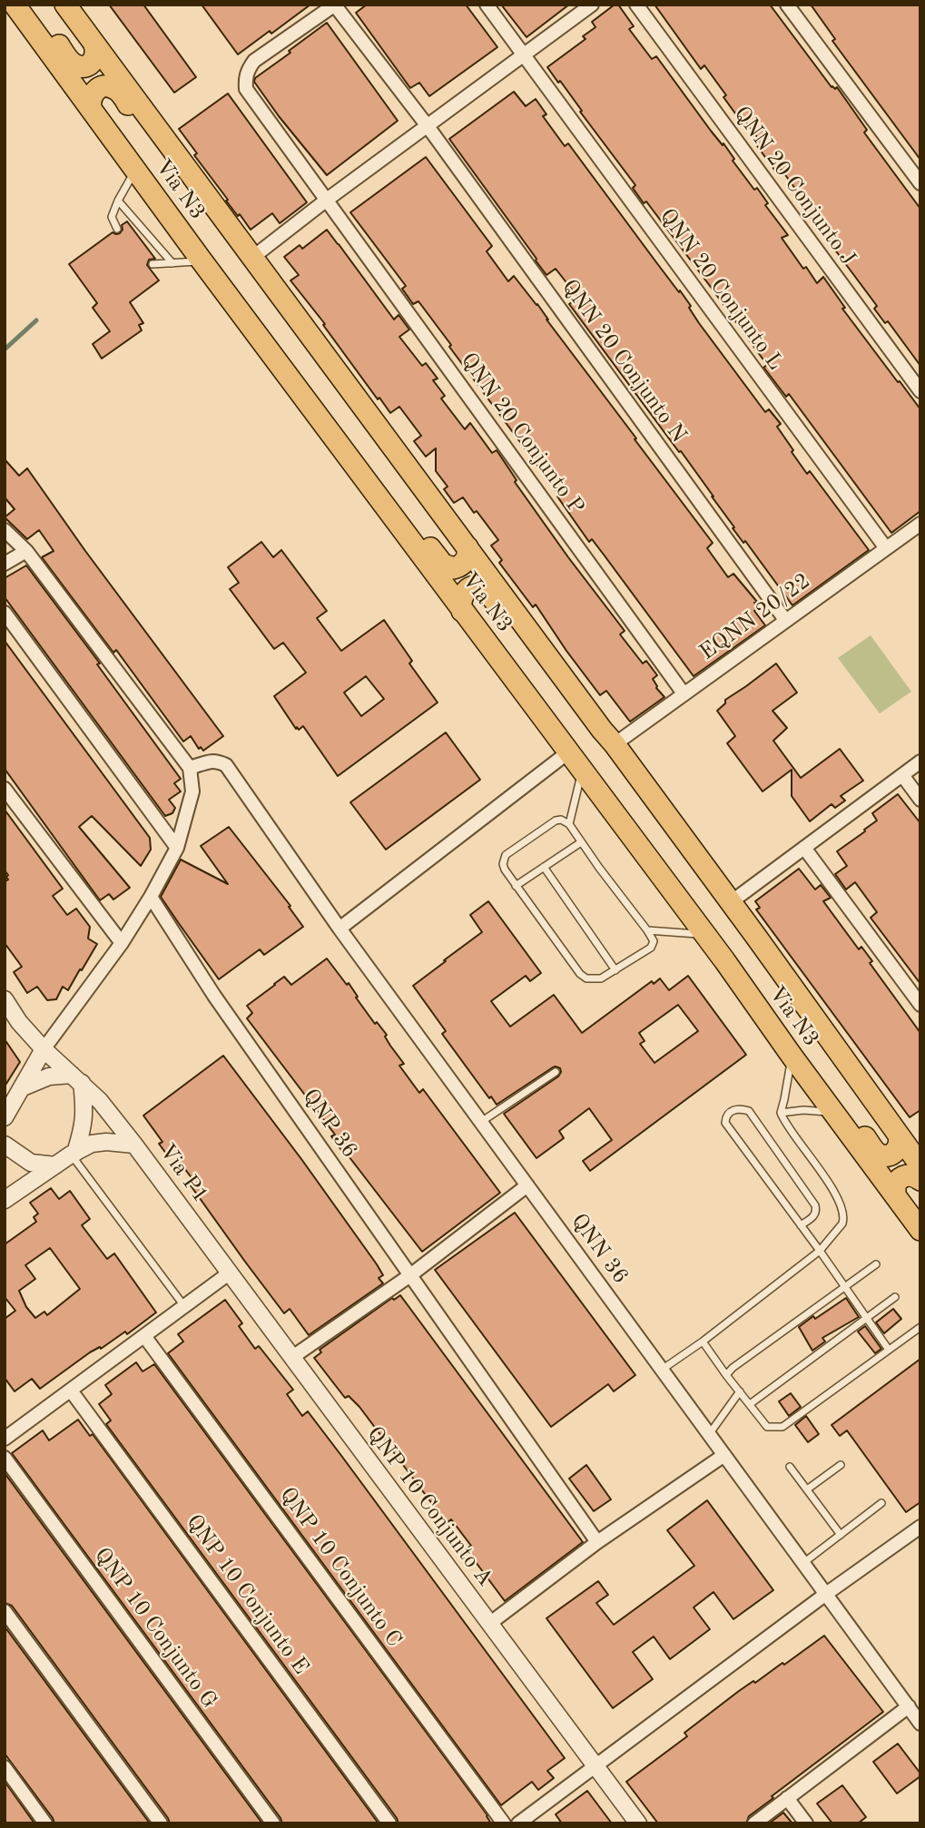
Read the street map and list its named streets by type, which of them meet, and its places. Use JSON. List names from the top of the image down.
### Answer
{
  "streets": {
    "main road": ["Via N3"],
    "street": [
      "QNN 20 Conjunto J",
      "QNN 20 Conjunto L",
      "QNN 20 Conjunto N",
      "QNN 20 Conjunto P",
      "EQNN 20/22",
      "QNP 36",
      "Via P1",
      "QNN 36",
      "QNP 10 Conjunto A",
      "QNP 10 Conjunto C",
      "QNP 10 Conjunto E",
      "QNP 10 Conjunto G"
    ]
  },
  "crossings": [
    ["Via N3", "EQNN 20/22"],
    ["QNN 20 Conjunto L", "EQNN 20/22"],
    ["QNN 20 Conjunto N", "QNN 20 Conjunto P"],
    ["QNN 20 Conjunto N", "EQNN 20/22"],
    ["QNN 20 Conjunto P", "EQNN 20/22"],
    ["Via P1", "QNP 10 Conjunto A"]
  ]
}
